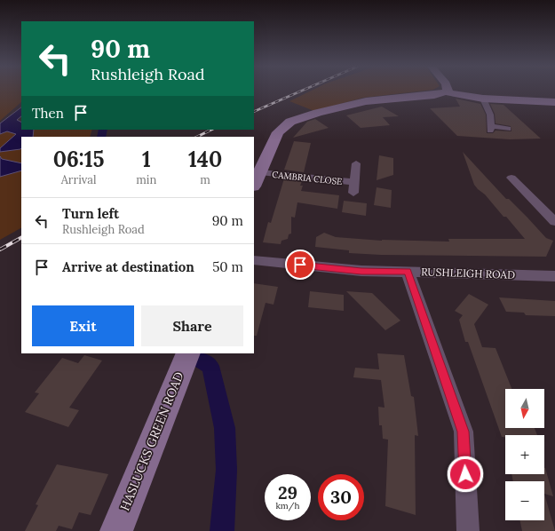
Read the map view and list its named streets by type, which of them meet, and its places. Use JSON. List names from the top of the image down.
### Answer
{
  "streets": {
    "street": ["CAMBRIA CLOSE", "RUSHLEIGH ROAD", "HASLUCKS GREEN ROAD"]
  },
  "north": "bottom",
  "page": {
    "turn": ["90 m", "Rushleigh Road"],
    "then": "Then",
    "eta": [
      "06:15",
      "Arrival",
      "1",
      "min",
      "140",
      "m"
    ],
    "list": [
      {
        "name": "Turn left",
        "note": "Rushleigh Road",
        "value": "90 m"
      },
      {
        "name": "Arrive at destination",
        "value": "50 m"
      }
    ],
    "buttons": ["Exit", "Share"],
    "map_buttons": ["+", "−"],
    "speed": "29 km/h",
    "limit": "30"
  }
}
